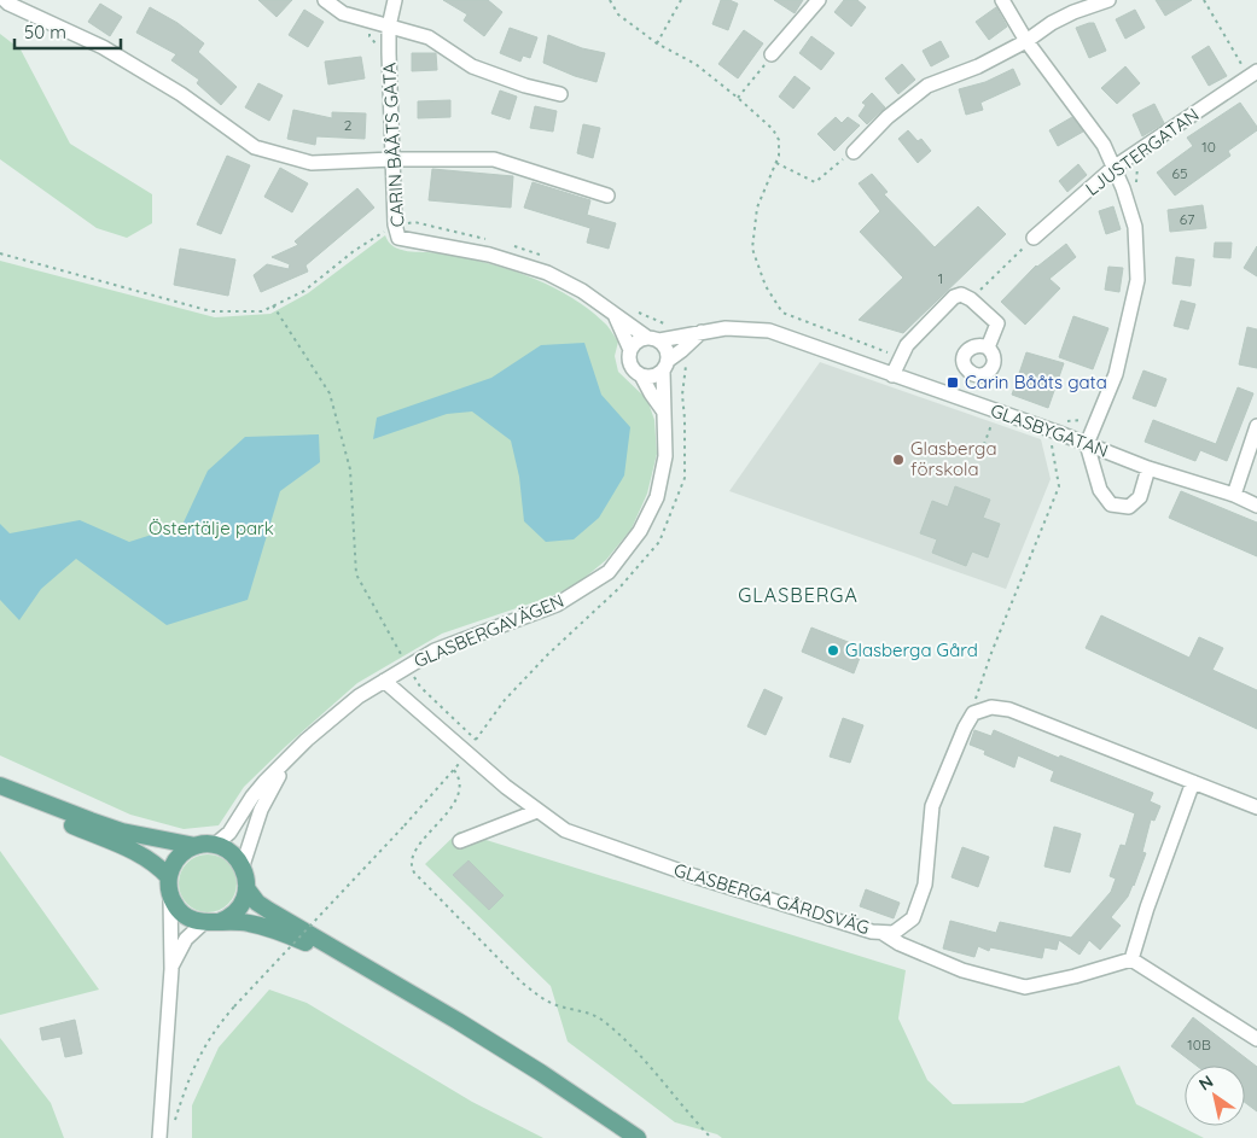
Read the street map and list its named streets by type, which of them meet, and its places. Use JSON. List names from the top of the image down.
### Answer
{
  "streets": {
    "street": [
      "CARIN BÅÅTS GATA",
      "LJUSTERGATAN",
      "GLASBYGATAN",
      "GLASBERGAVÄGEN",
      "GLASBERGA GÅRDSVÄG"
    ]
  },
  "crossings": [
    ["CARIN BÅÅTS GATA", "GLASBYGATAN"],
    ["CARIN BÅÅTS GATA", "GLASBERGAVÄGEN"],
    ["GLASBYGATAN", "GLASBERGAVÄGEN"],
    ["GLASBERGAVÄGEN", "GLASBERGA GÅRDSVÄG"]
  ],
  "districts": ["GLASBERGA"],
  "parks": ["Östertälje park"],
  "places": {
    "transit": ["Carin Bååts gata"],
    "other": ["Glasberga förskola", "Glasberga Gård"]
  },
  "house_numbers": [
    "2",
    "10",
    "65",
    "67",
    "1",
    "10B"
  ],
  "scale_bar": "50 m",
  "north": "top left"
}
